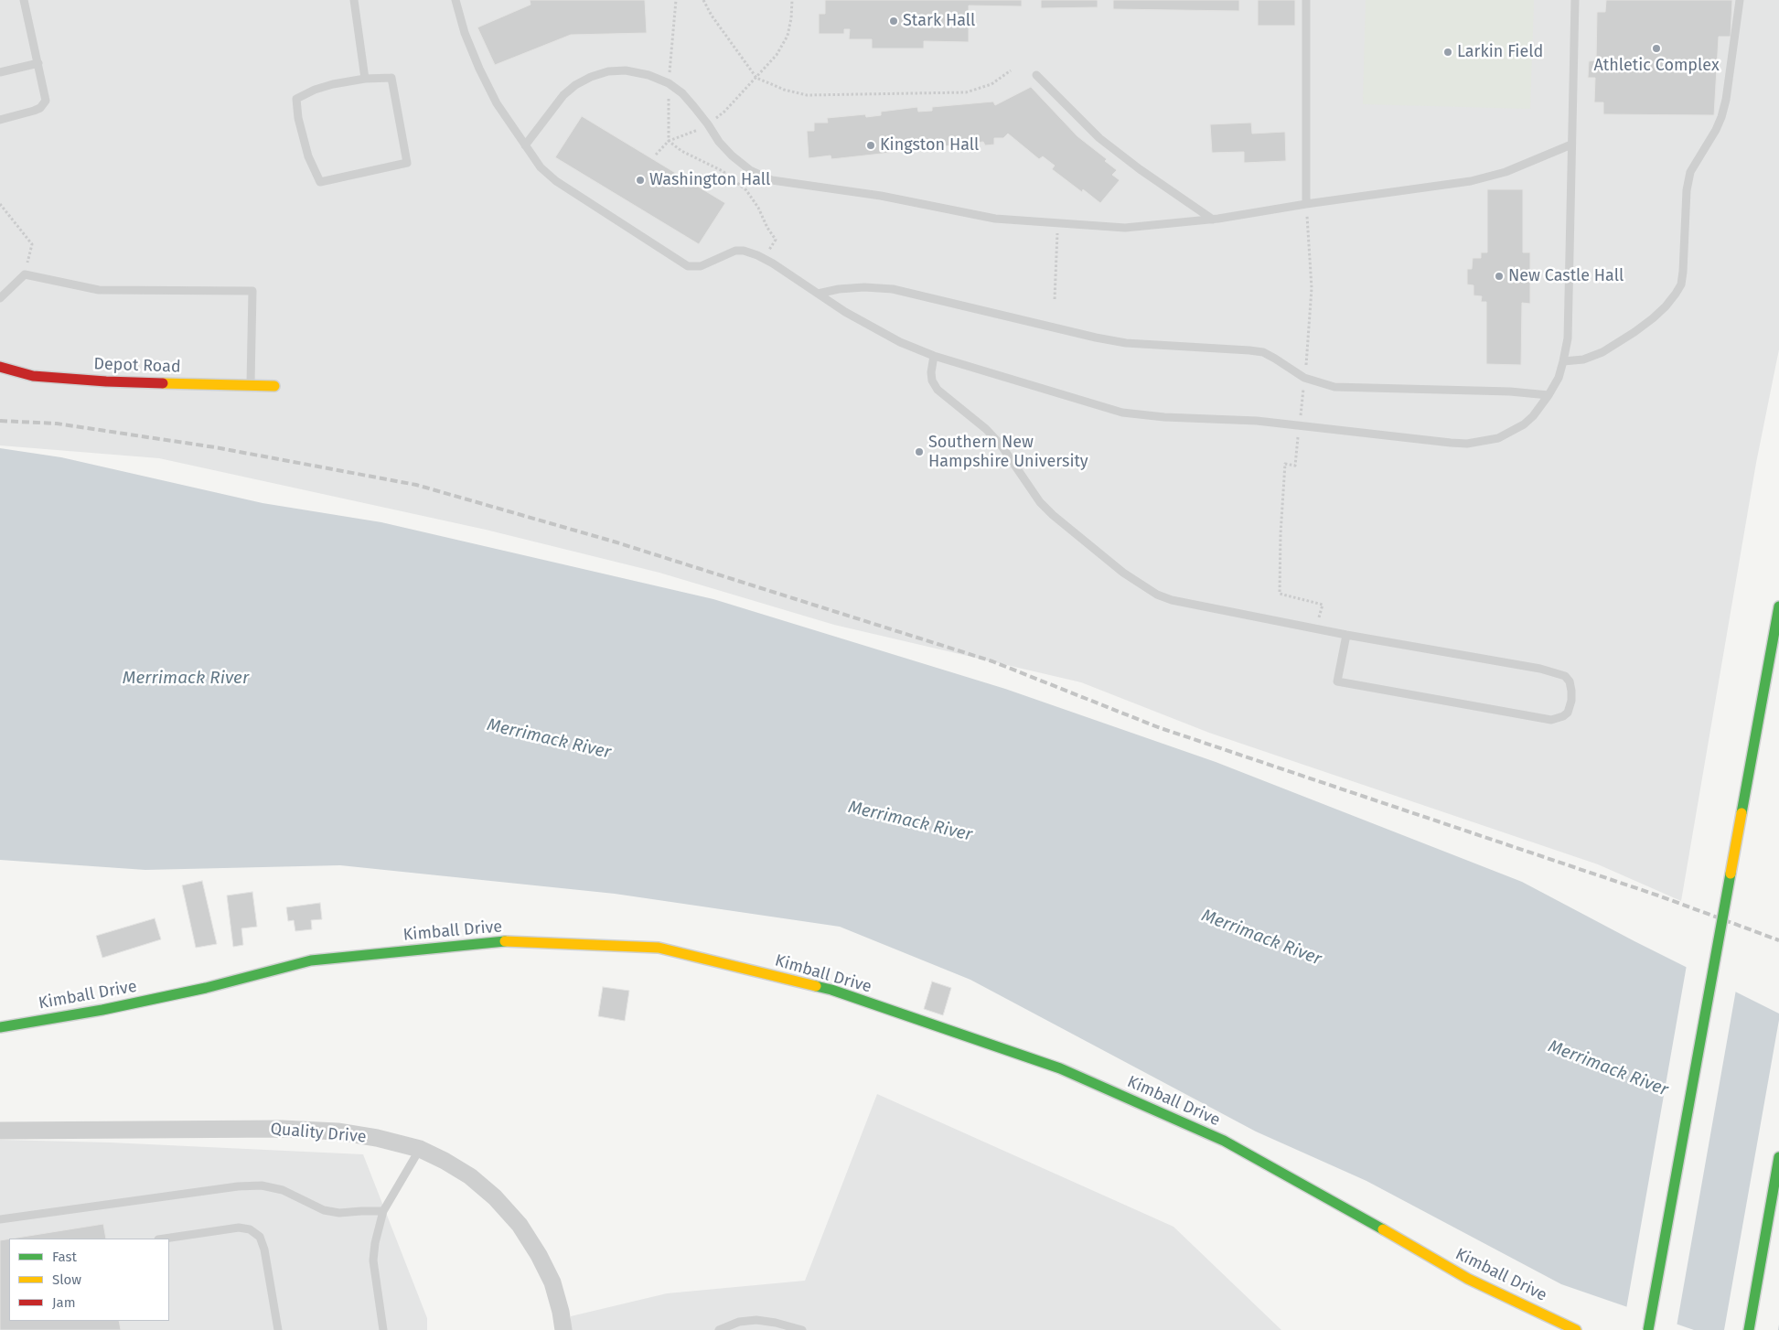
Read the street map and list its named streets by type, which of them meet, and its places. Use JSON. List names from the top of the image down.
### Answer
{
  "streets": {
    "main road": ["Depot Road", "Kimball Drive"],
    "street": ["Quality Drive"]
  },
  "water": ["Merrimack River"],
  "places": [
    "Stark Hall",
    "Athletic Complex",
    "Larkin Field",
    "Kingston Hall",
    "Washington Hall",
    "New Castle Hall",
    "Southern New Hampshire University"
  ],
  "legend": ["Fast", "Slow", "Jam"]
}
